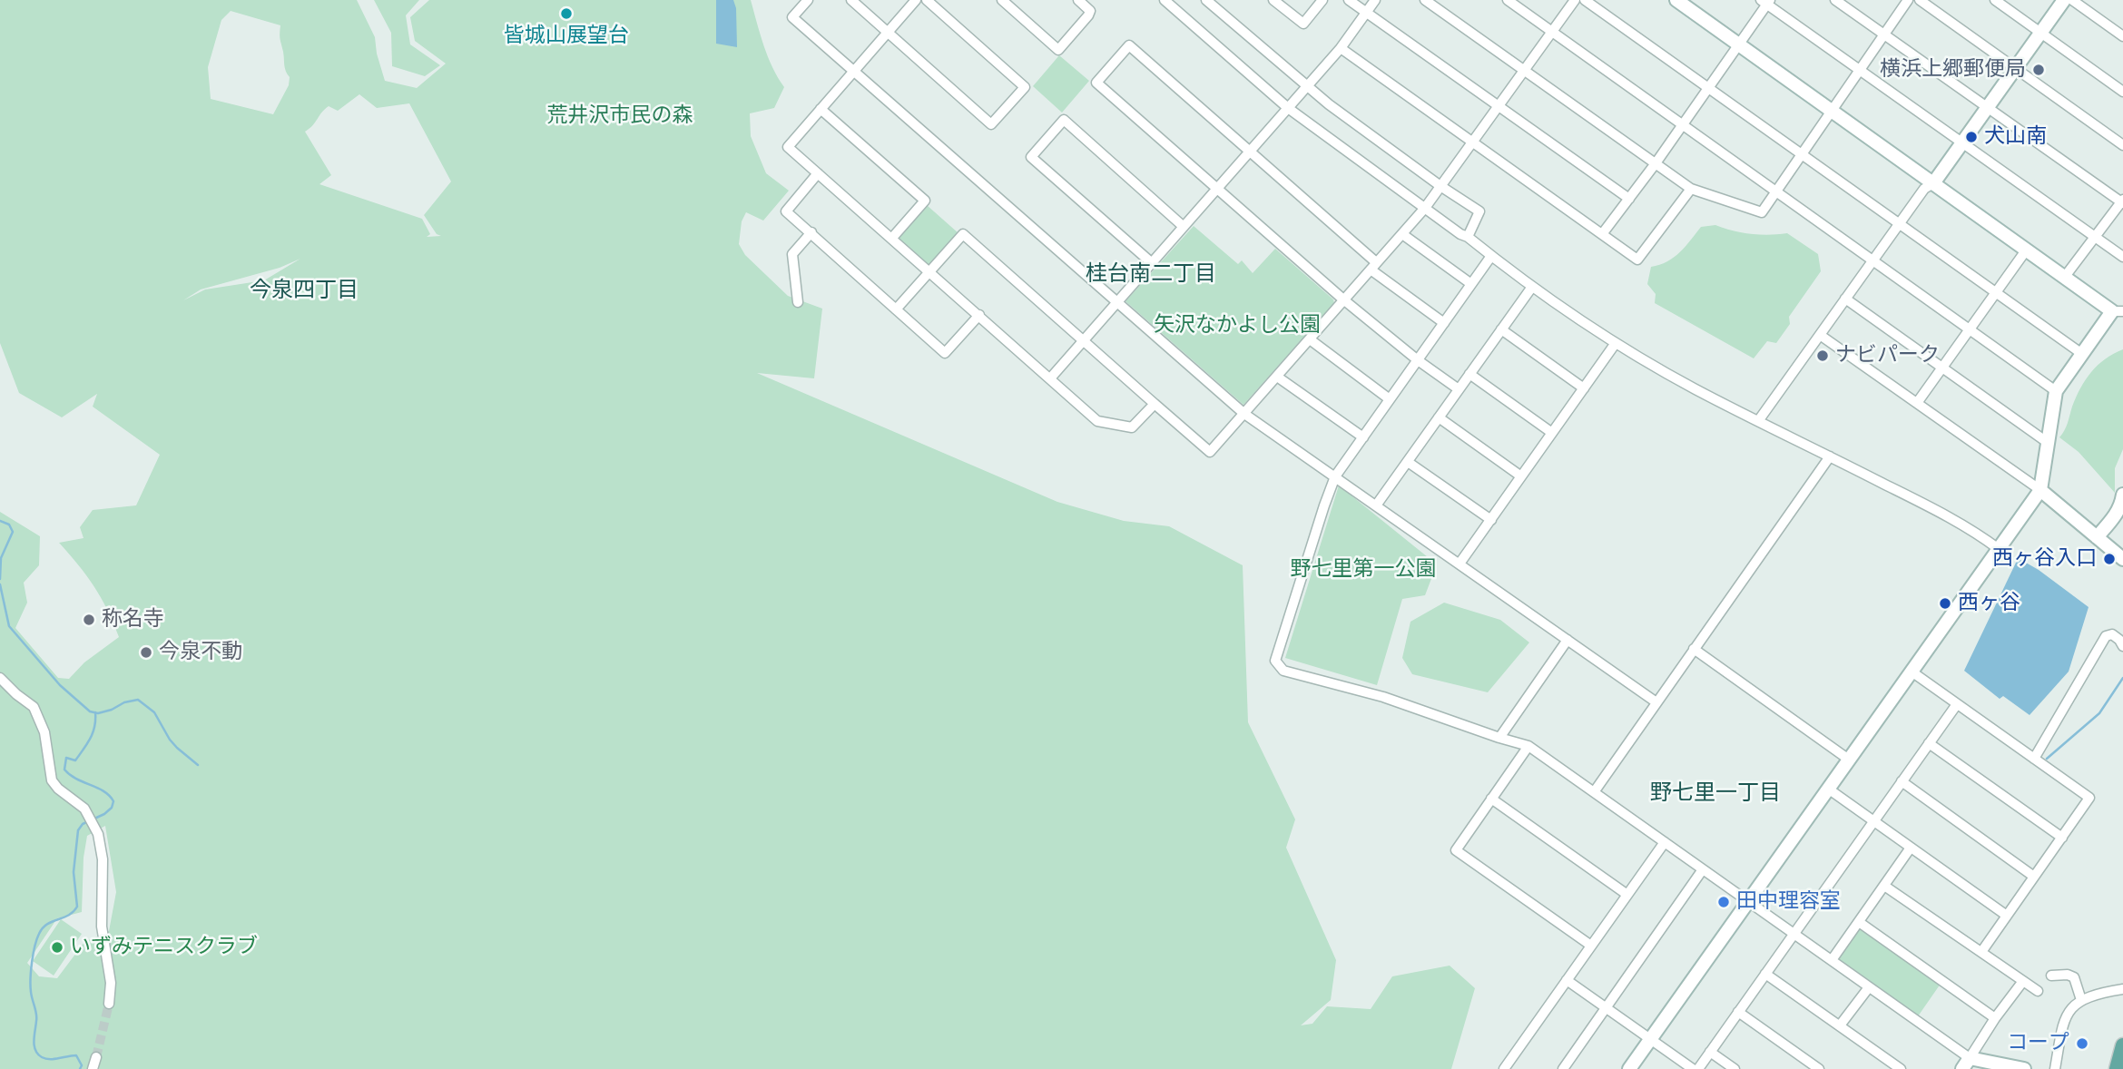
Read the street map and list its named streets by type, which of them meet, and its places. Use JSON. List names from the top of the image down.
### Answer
{
  "districts": ["桂台南二丁目", "今泉四丁目", "野七里一丁目"],
  "parks": ["荒井沢市民の森", "矢沢なかよし公園", "野七里第一公園"],
  "places": [
    "皆城山展望台",
    "横浜上郷郵便局",
    "犬山南",
    "ナビパーク",
    "西ヶ谷入口",
    "西ヶ谷",
    "称名寺",
    "今泉不動",
    "田中理容室",
    "いずみテニスクラブ",
    "コープ"
  ]
}
